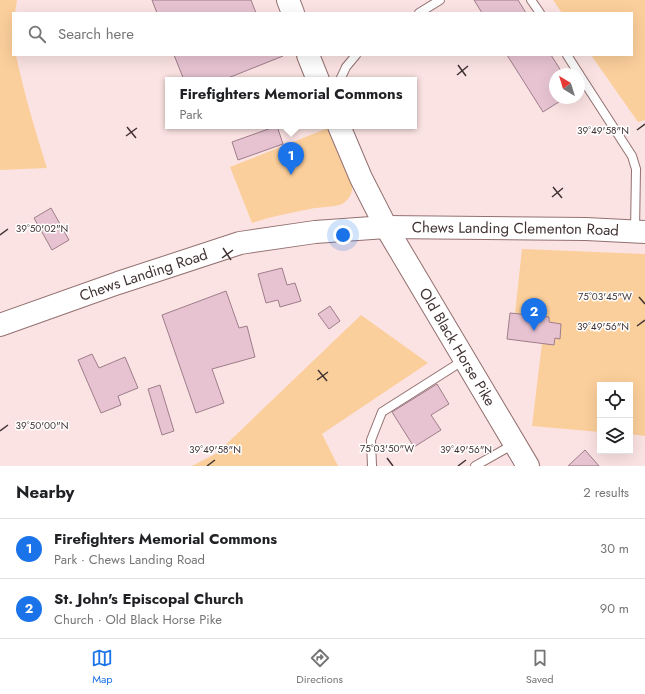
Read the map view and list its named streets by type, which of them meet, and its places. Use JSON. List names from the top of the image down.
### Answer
{
  "streets": {
    "main road": ["Chews Landing Clementon Road", "Chews Landing Road", "Old Black Horse Pike"]
  },
  "crossings": [
    ["Chews Landing Clementon Road", "Chews Landing Road"],
    ["Chews Landing Clementon Road", "Old Black Horse Pike"],
    ["Chews Landing Road", "Old Black Horse Pike"]
  ],
  "north": "top left",
  "page": {
    "search": "Search here",
    "popup": ["Firefighters Memorial Commons", "Park"],
    "pins": ["1", "2"],
    "heading": ["Nearby", "2 results"],
    "list": [
      {
        "mark": "1",
        "name": "Firefighters Memorial Commons",
        "note": "Park · Chews Landing Road",
        "value": "30 m"
      },
      {
        "mark": "2",
        "name": "St. John's Episcopal Church",
        "note": "Church · Old Black Horse Pike",
        "value": "90 m"
      }
    ],
    "nav": ["Map", "Directions", "Saved"]
  },
  "coordinates": [
    "39°49'58\"N",
    "39°50'02\"N",
    "75°03'45\"W",
    "39°49'56\"N",
    "39°50'00\"N",
    "75°03'50\"W"
  ]
}
